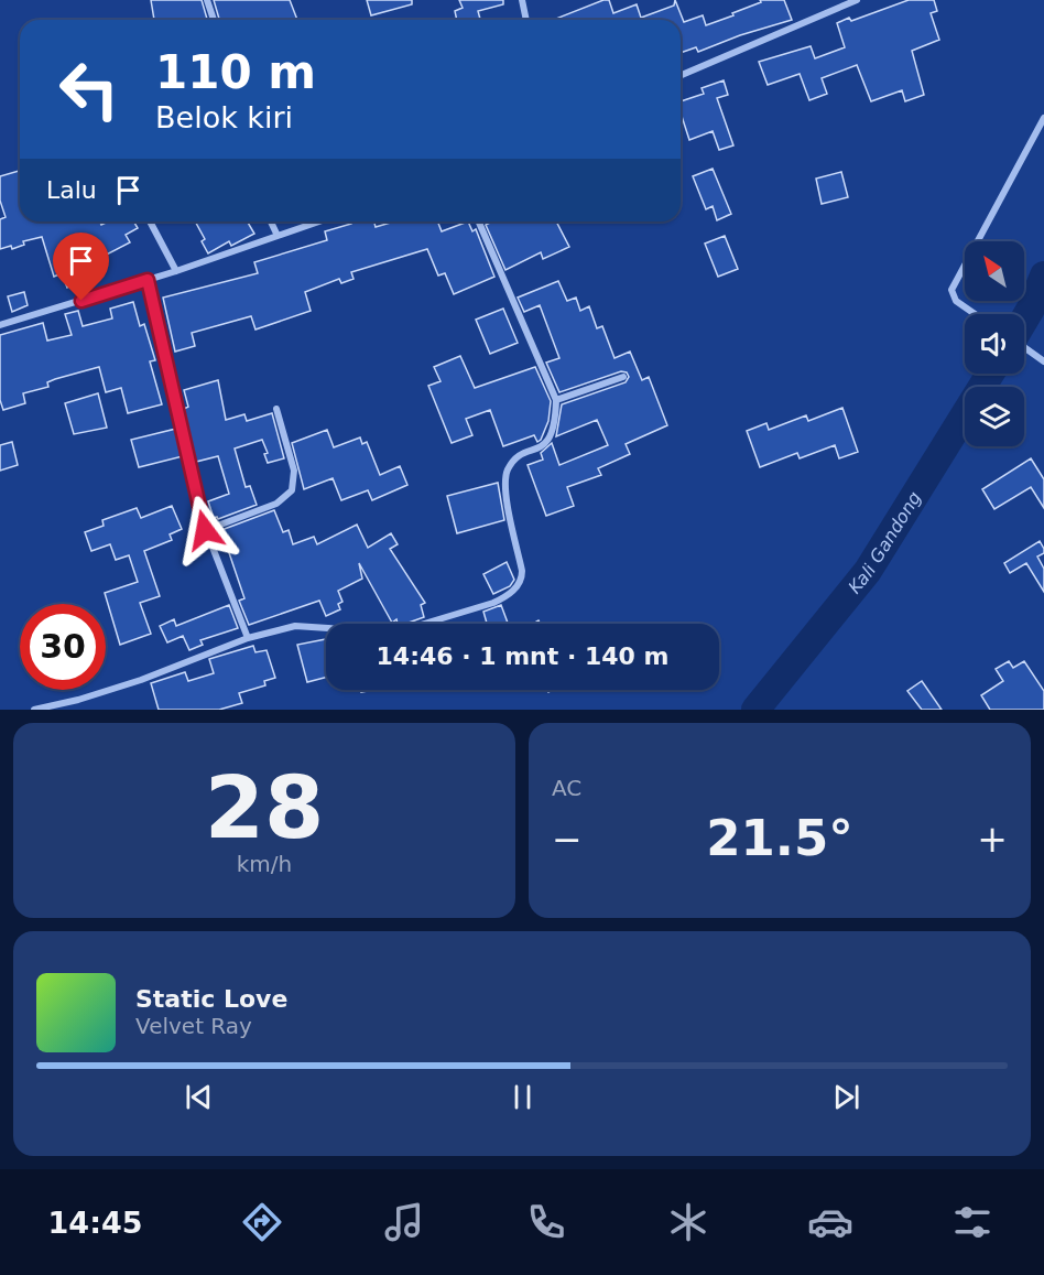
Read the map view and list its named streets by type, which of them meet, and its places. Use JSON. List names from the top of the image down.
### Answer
{
  "water": ["Kali Gandong"],
  "north": "top left",
  "page": {
    "turn": ["110 m", "Belok kiri"],
    "then": "Lalu",
    "limit": "30",
    "trip": "14:46 · 1 mnt · 140 m",
    "tile": [
      ["28", "km/h"],
      "AC"
    ],
    "heat": ["−", "21.5°", "+"],
    "song": ["Static Love", "Velvet Ray"],
    "tabs": "14:45"
  }
}
